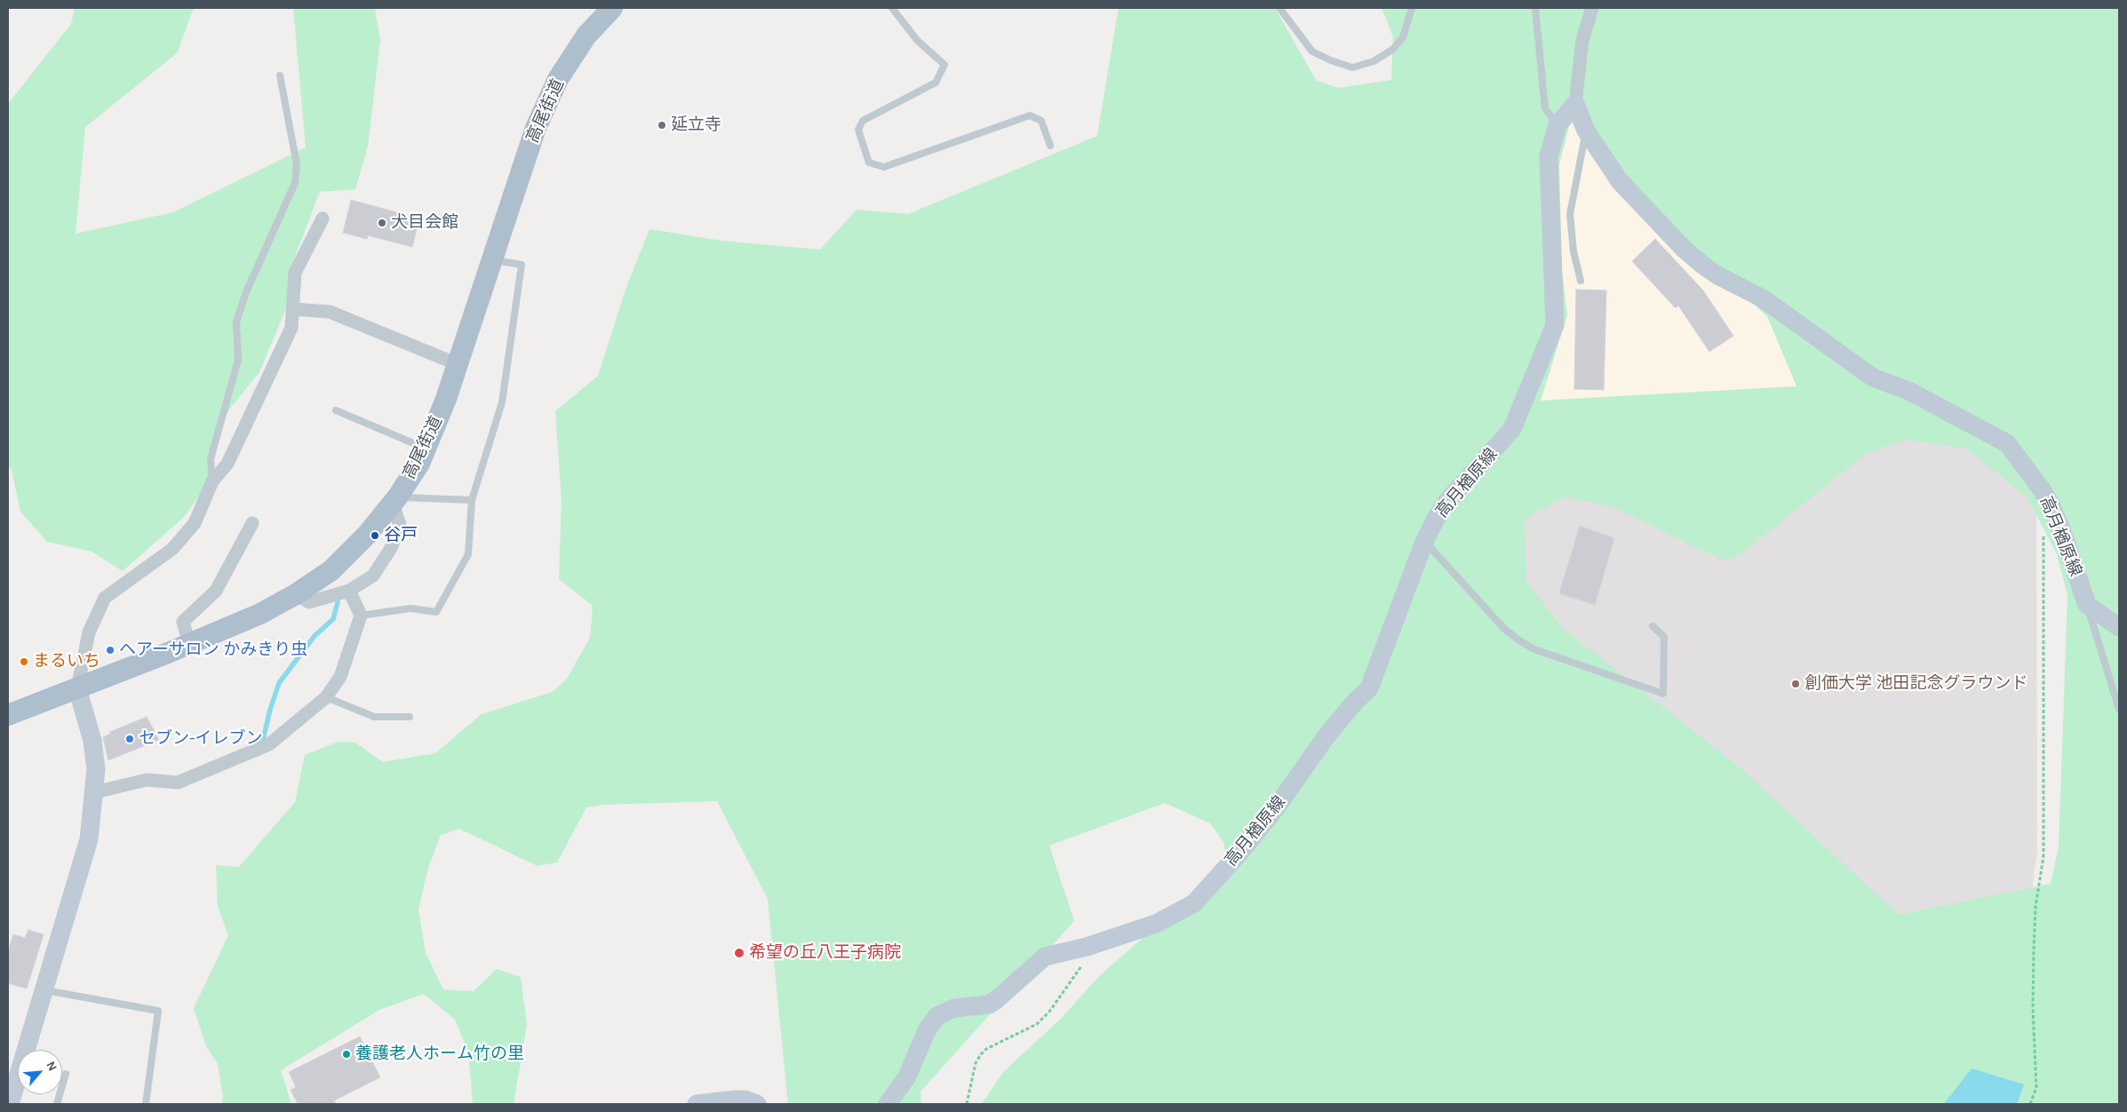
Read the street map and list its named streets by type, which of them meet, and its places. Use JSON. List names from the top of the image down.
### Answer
{
  "streets": {
    "main road": ["高尾街道", "高月楢原線"]
  },
  "places": [
    "延立寺",
    "犬目会館",
    "谷戸",
    "ヘアーサロン かみきり虫",
    "まるいち",
    "創価大学 池田記念グラウンド",
    "セブン-イレブン",
    "希望の丘八王子病院",
    "養護老人ホーム竹の里"
  ],
  "north": "top right"
}
